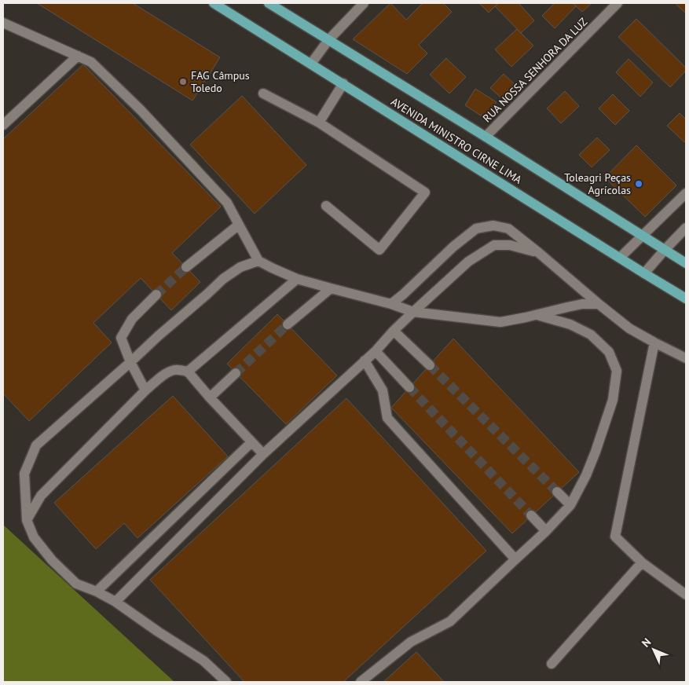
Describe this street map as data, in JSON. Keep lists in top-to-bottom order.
{
  "streets": {
    "main road": ["AVENIDA MINISTRO CIRNE LIMA"],
    "street": ["RUA NOSSA SENHORA DA LUZ"]
  },
  "crossings": [
    ["RUA NOSSA SENHORA DA LUZ", "AVENIDA MINISTRO CIRNE LIMA"]
  ],
  "places": ["FAG Câmpus Toledo", "Toleagri Peças Agrícolas"],
  "north": "top left"
}
